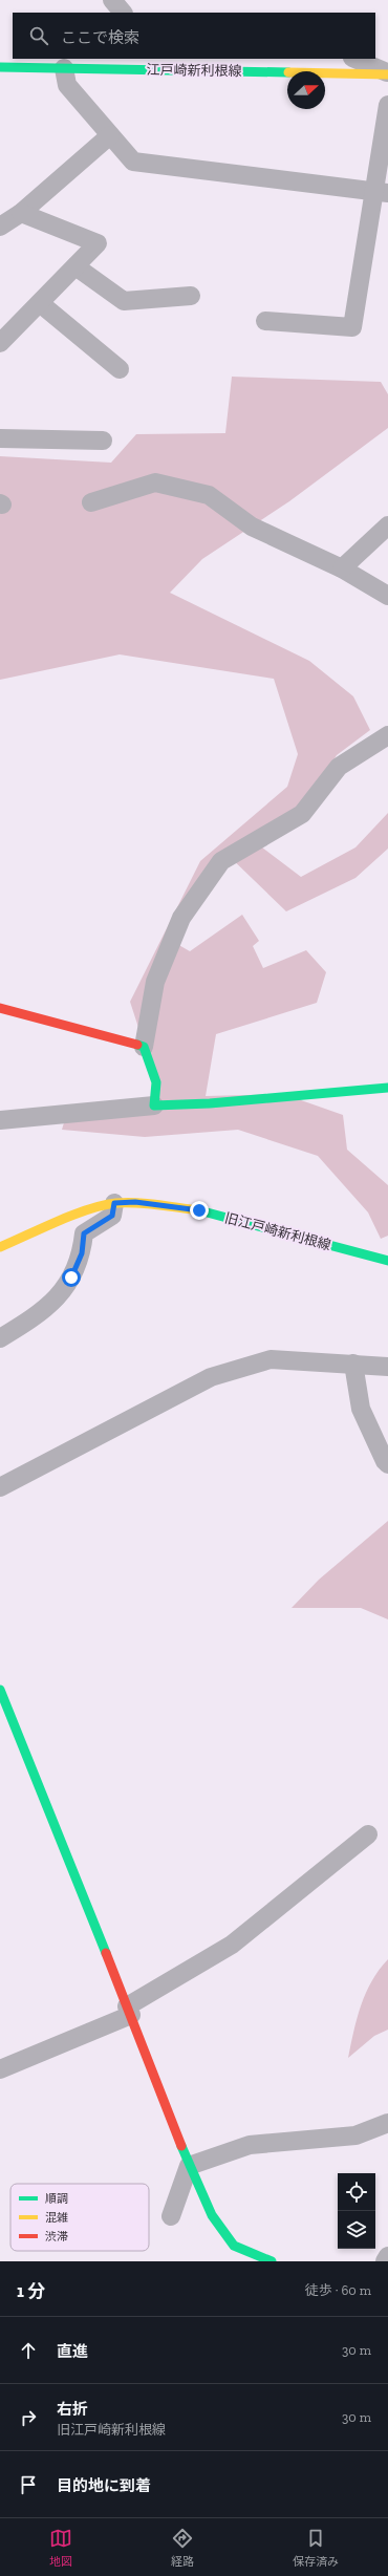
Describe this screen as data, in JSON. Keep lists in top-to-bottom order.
{
  "streets": {
    "street": ["江戸崎新利根線", "旧江戸崎新利根線"]
  },
  "legend": ["順調", "混雑", "渋滞"],
  "north": "right",
  "page": {
    "search": "ここで検索",
    "heading": ["1 分", "徒歩 · 60 m"],
    "list": [
      ["直進", "30 m"],
      ["右折", "旧江戸崎新利根線", "30 m"],
      "目的地に到着"
    ],
    "nav": ["地図", "経路", "保存済み"]
  }
}
